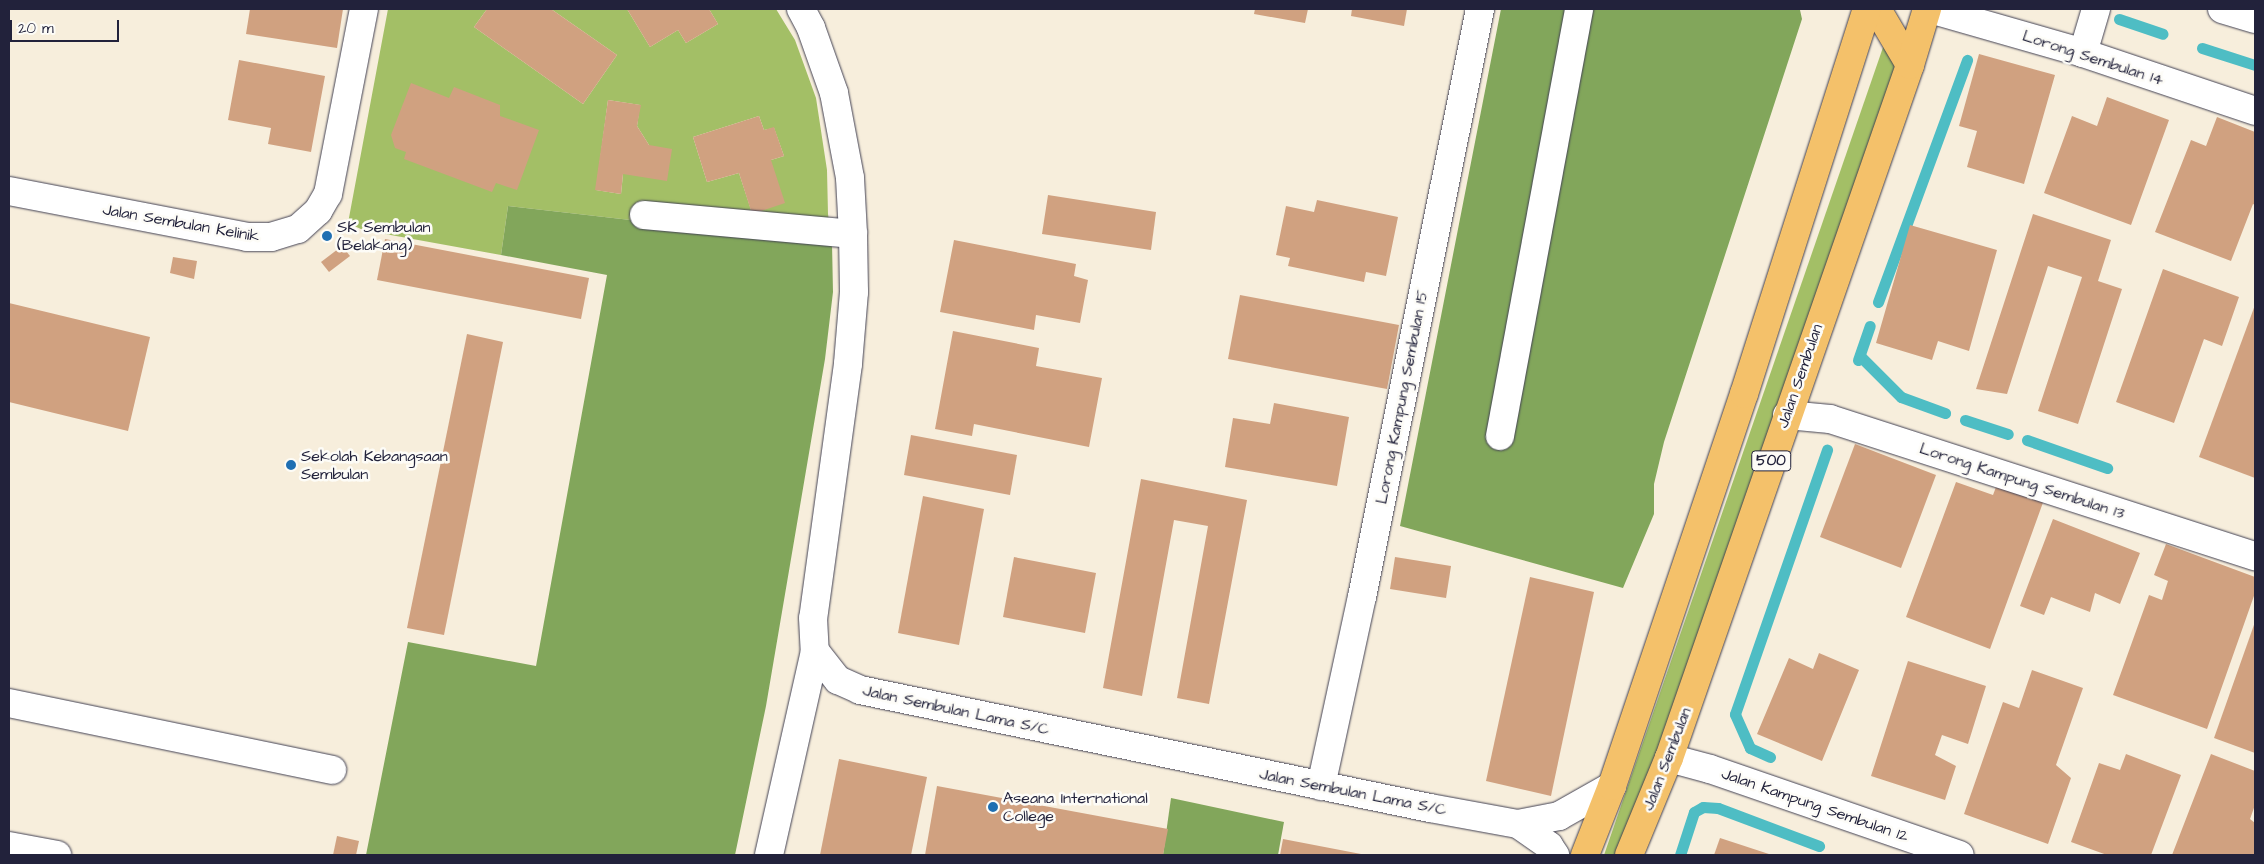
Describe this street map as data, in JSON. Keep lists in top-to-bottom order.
{
  "streets": {
    "main road": ["Jalan Sembulan", "500"],
    "street": [
      "Lorong Sembulan 14",
      "Jalan Sembulan Kelinik",
      "Lorong Kampung Sembulan 15",
      "Lorong Kampung Sembulan 13",
      "Jalan Sembulan Lama S/C",
      "Jalan Kampung Sembulan 12"
    ]
  },
  "crossings": [
    ["Lorong Sembulan 14", "Jalan Sembulan"],
    ["Jalan Sembulan", "Lorong Kampung Sembulan 13"],
    ["Jalan Sembulan", "Jalan Kampung Sembulan 12"],
    ["Lorong Kampung Sembulan 15", "Jalan Sembulan Lama S/C"]
  ],
  "places": ["SK Sembulan (Belakang)", "Sekolah Kebangsaan Sembulan", "Aseana International College"],
  "scale_bar": "20 m"
}
